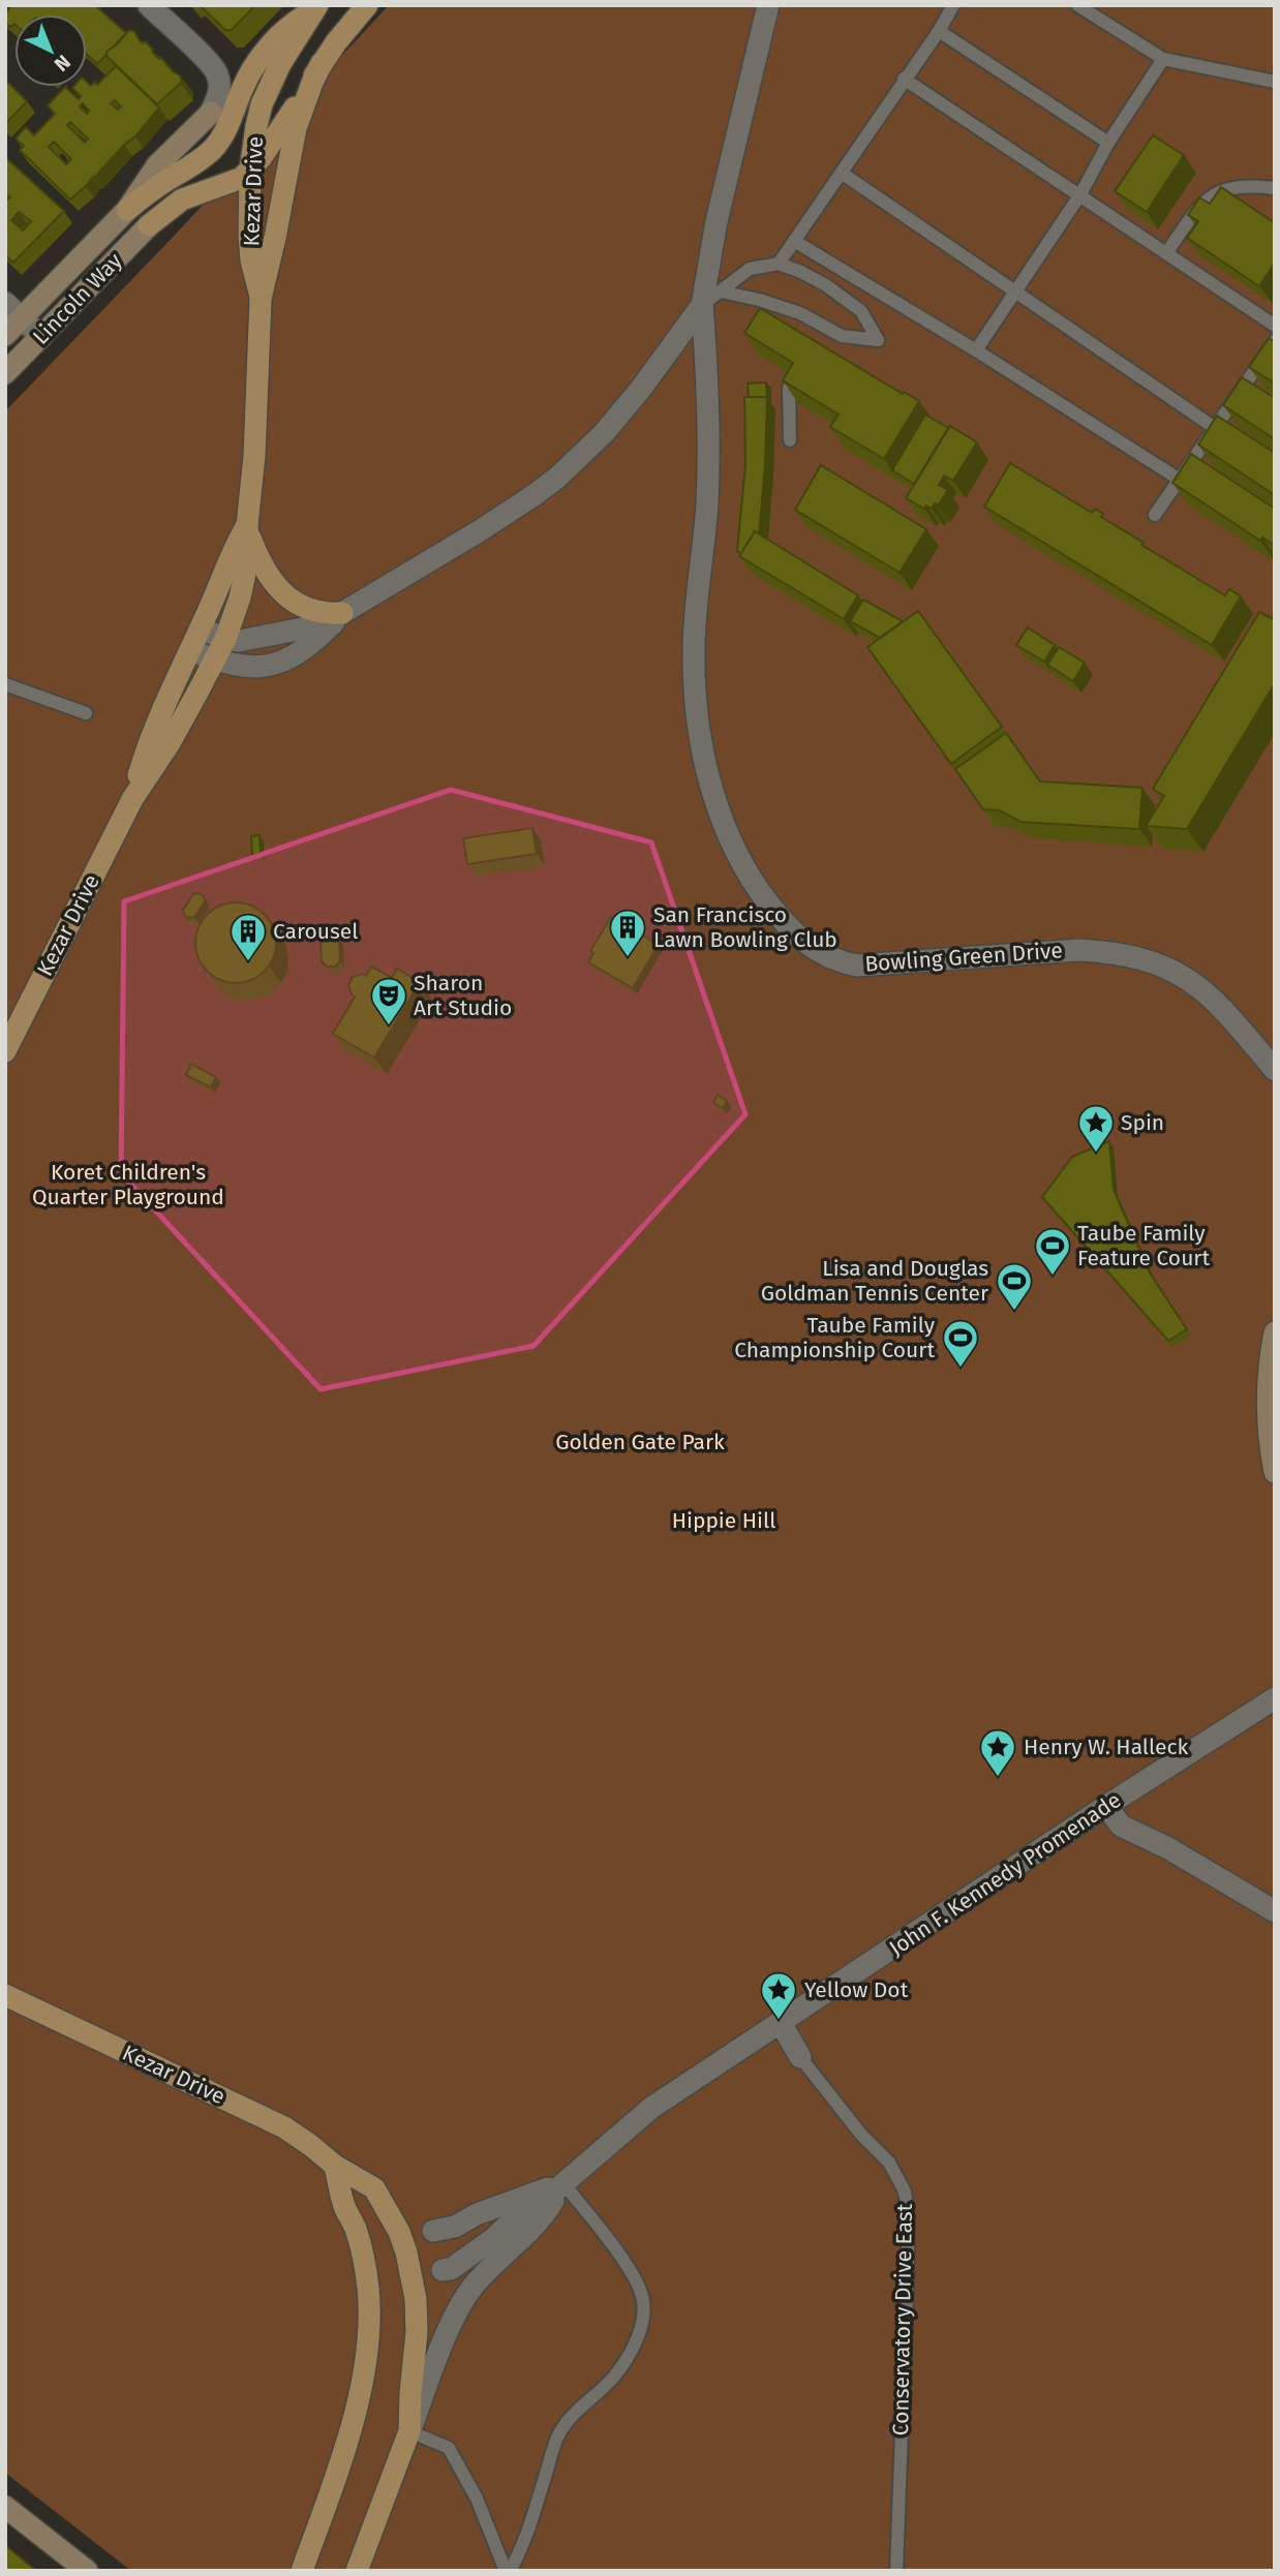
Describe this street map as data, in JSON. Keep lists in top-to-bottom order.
{
  "streets": {
    "main road": ["Kezar Drive", "Lincoln Way"],
    "street": ["Bowling Green Drive", "John F. Kennedy Promenade", "Conservatory Drive East"]
  },
  "crossings": [
    ["Kezar Drive", "Lincoln Way"],
    ["Kezar Drive", "John F. Kennedy Promenade"],
    ["John F. Kennedy Promenade", "Conservatory Drive East"]
  ],
  "parks": ["Koret Children's Quarter Playground", "Golden Gate Park", "Hippie Hill"],
  "places": {
    "building": ["San Francisco Lawn Bowling Club", "Carousel"],
    "theatre": ["Sharon Art Studio"],
    "place": ["Spin", "Henry W. Halleck", "Yellow Dot"],
    "sports": ["Taube Family Feature Court", "Lisa and Douglas Goldman Tennis Center", "Taube Family Championship Court"]
  },
  "north": "bottom right"
}
